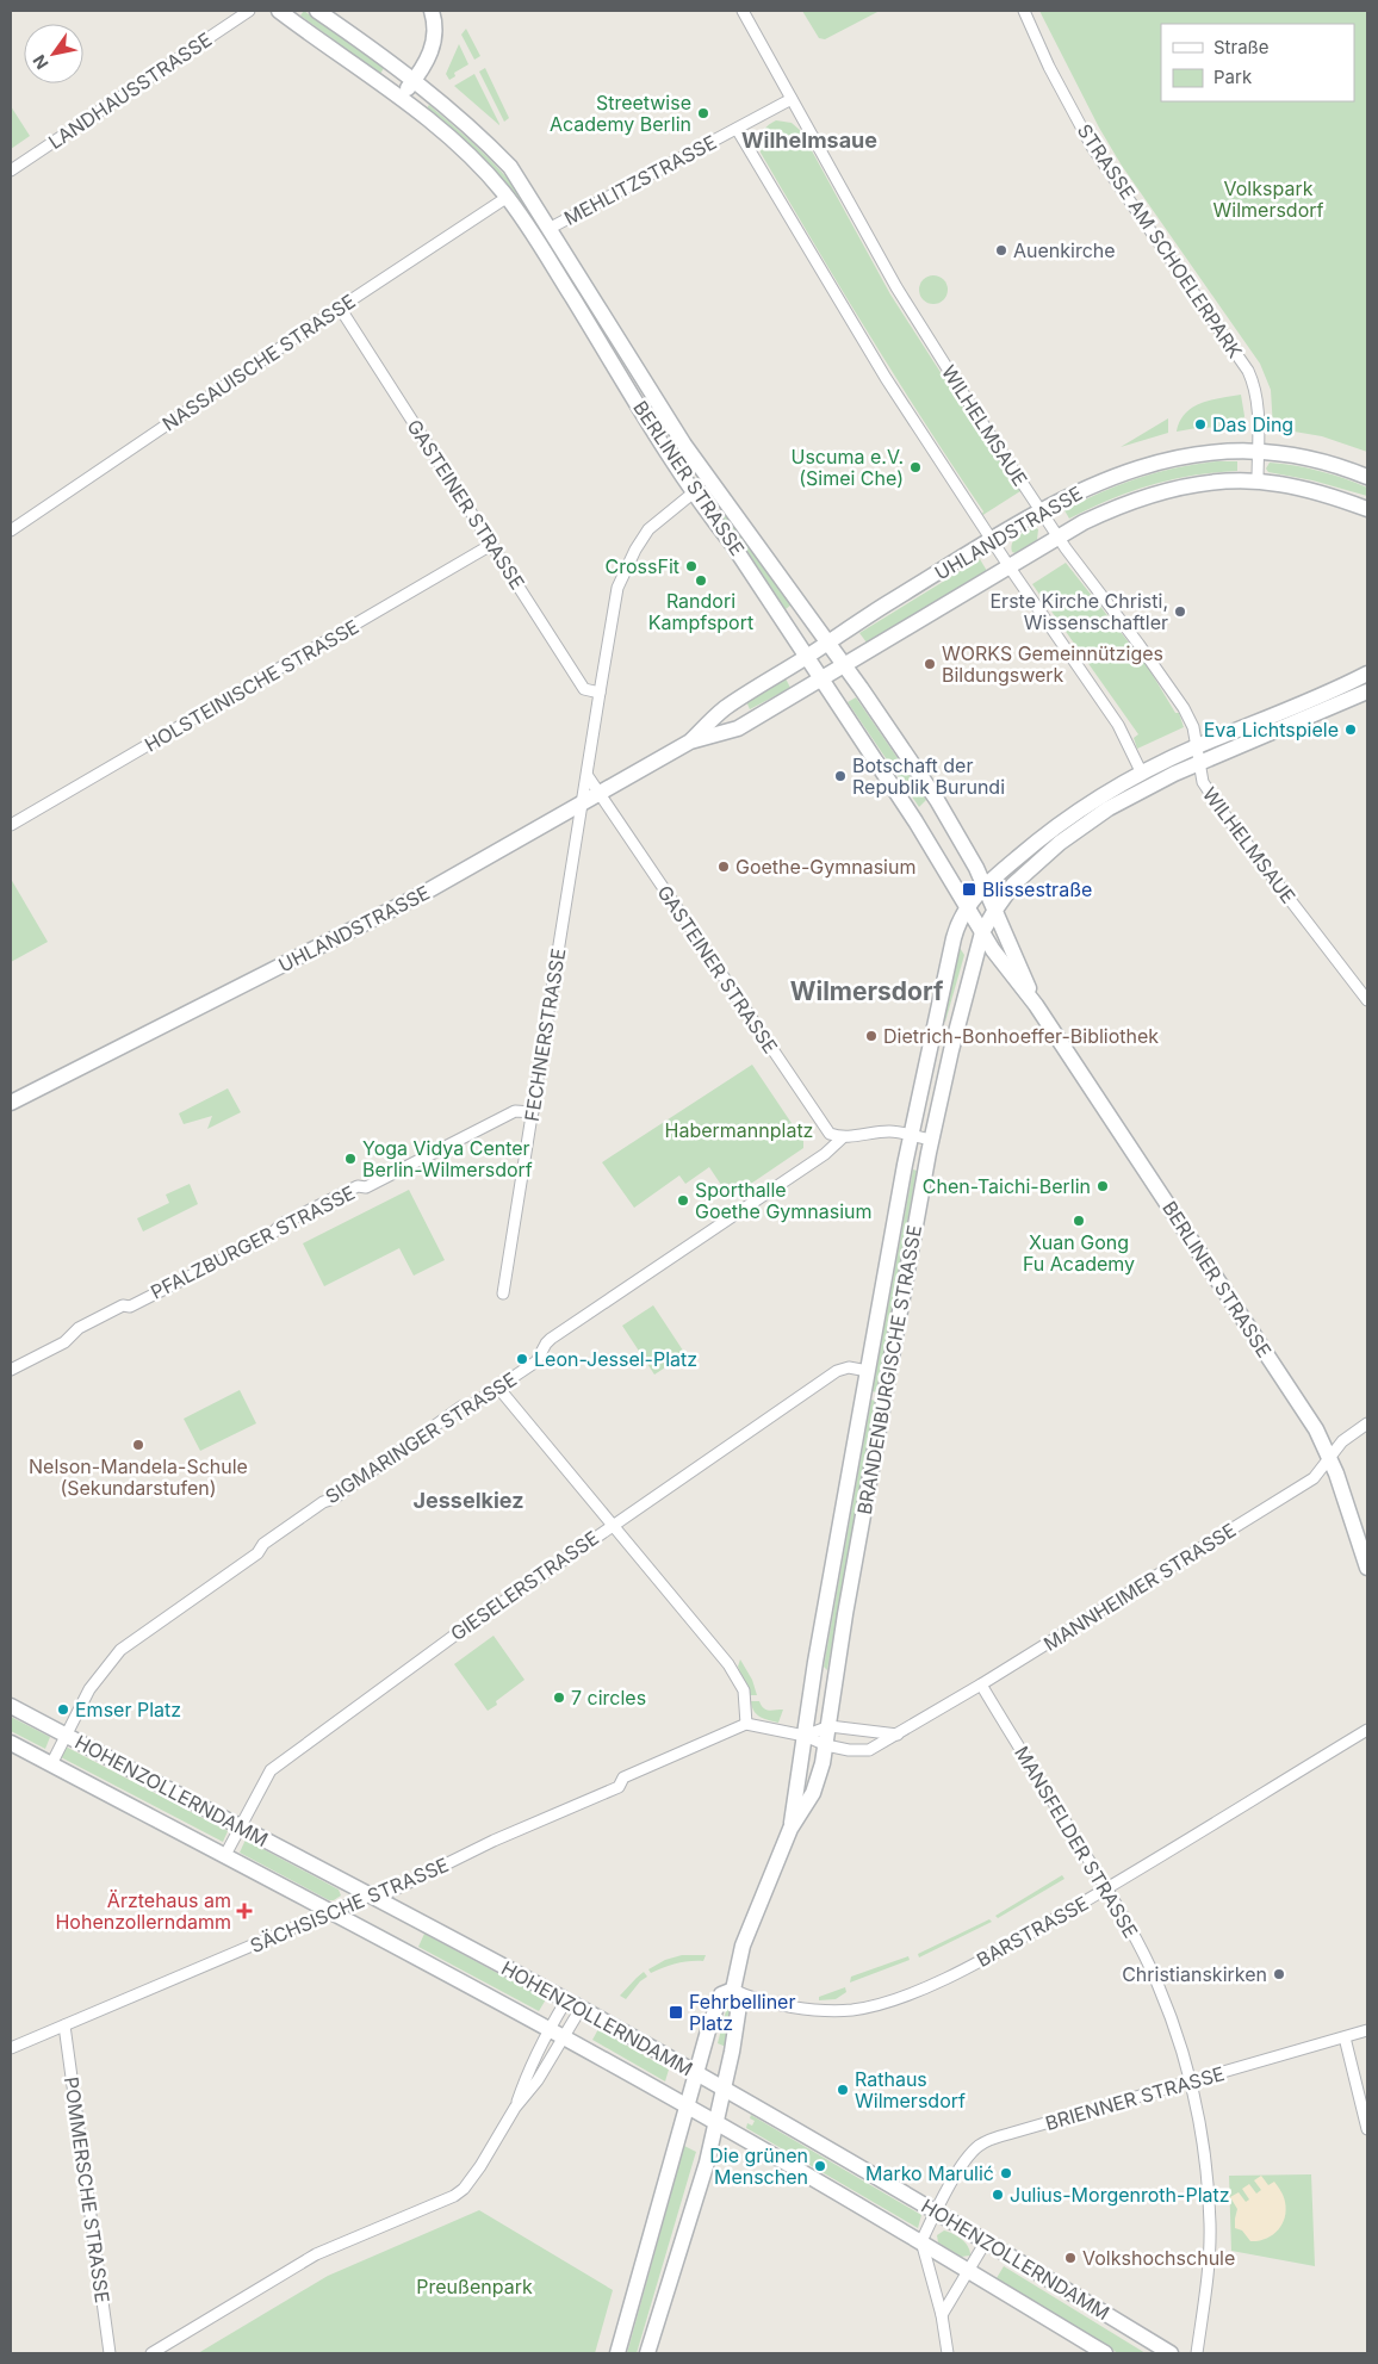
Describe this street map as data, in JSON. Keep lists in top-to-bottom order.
{
  "streets": {
    "main road": [
      "BERLINER STRASSE",
      "UHLANDSTRASSE",
      "BRANDENBURGISCHE STRASSE",
      "HOHENZOLLERNDAMM"
    ],
    "street": [
      "LANDHAUSSTRASSE",
      "MEHLITZSTRASSE",
      "STRASSE AM SCHOELERPARK",
      "NASSAUISCHE STRASSE",
      "WILHELMSAUE",
      "GASTEINER STRASSE",
      "HOLSTEINISCHE STRASSE",
      "FECHNERSTRASSE",
      "PFALZBURGER STRASSE",
      "SIGMARINGER STRASSE",
      "GIESELERSTRASSE",
      "MANNHEIMER STRASSE",
      "MANSFELDER STRASSE",
      "SÄCHSISCHE STRASSE",
      "BARSTRASSE",
      "BRIENNER STRASSE",
      "POMMERSCHE STRASSE"
    ]
  },
  "crossings": [
    ["MEHLITZSTRASSE", "WILHELMSAUE"],
    ["MEHLITZSTRASSE", "BERLINER STRASSE"],
    ["STRASSE AM SCHOELERPARK", "UHLANDSTRASSE"],
    ["NASSAUISCHE STRASSE", "BERLINER STRASSE"],
    ["NASSAUISCHE STRASSE", "GASTEINER STRASSE"],
    ["WILHELMSAUE", "UHLANDSTRASSE"],
    ["BERLINER STRASSE", "UHLANDSTRASSE"],
    ["BERLINER STRASSE", "FECHNERSTRASSE"],
    ["BERLINER STRASSE", "BRANDENBURGISCHE STRASSE"],
    ["BERLINER STRASSE", "MANNHEIMER STRASSE"],
    ["GASTEINER STRASSE", "UHLANDSTRASSE"],
    ["GASTEINER STRASSE", "HOLSTEINISCHE STRASSE"],
    ["GASTEINER STRASSE", "FECHNERSTRASSE"],
    ["GASTEINER STRASSE", "SIGMARINGER STRASSE"],
    ["UHLANDSTRASSE", "FECHNERSTRASSE"],
    ["FECHNERSTRASSE", "PFALZBURGER STRASSE"],
    ["BRANDENBURGISCHE STRASSE", "GIESELERSTRASSE"],
    ["BRANDENBURGISCHE STRASSE", "MANNHEIMER STRASSE"],
    ["BRANDENBURGISCHE STRASSE", "BARSTRASSE"],
    ["SIGMARINGER STRASSE", "HOHENZOLLERNDAMM"],
    ["GIESELERSTRASSE", "HOHENZOLLERNDAMM"],
    ["MANNHEIMER STRASSE", "MANSFELDER STRASSE"],
    ["MANNHEIMER STRASSE", "SÄCHSISCHE STRASSE"],
    ["HOHENZOLLERNDAMM", "SÄCHSISCHE STRASSE"],
    ["HOHENZOLLERNDAMM", "BRIENNER STRASSE"],
    ["MANSFELDER STRASSE", "BARSTRASSE"],
    ["MANSFELDER STRASSE", "BRIENNER STRASSE"],
    ["SÄCHSISCHE STRASSE", "POMMERSCHE STRASSE"]
  ],
  "districts": ["Wilhelmsaue", "Wilmersdorf", "Jesselkiez"],
  "parks": ["Volkspark Wilmersdorf", "Habermannplatz", "Preußenpark"],
  "places": {
    "other": [
      "Streetwise Academy Berlin",
      "Auenkirche",
      "Das Ding",
      "Uscuma e.V. (Simei Che)",
      "CrossFit",
      "Randori Kampfsport",
      "Erste Kirche Christi, Wissenschaftler",
      "WORKS Gemeinnütziges Bildungswerk",
      "Eva Lichtspiele",
      "Botschaft der Republik Burundi",
      "Goethe-Gymnasium",
      "Dietrich-Bonhoeffer-Bibliothek",
      "Yoga Vidya Center Berlin-Wilmersdorf",
      "Chen-Taichi-Berlin",
      "Sporthalle Goethe Gymnasium",
      "Xuan Gong Fu Academy",
      "Leon-Jessel-Platz",
      "Nelson-Mandela-Schule (Sekundarstufen)",
      "7 circles",
      "Emser Platz",
      "Christianskirken",
      "Rathaus Wilmersdorf",
      "Die grünen Menschen",
      "Marko Marulić",
      "Julius-Morgenroth-Platz",
      "Volkshochschule"
    ],
    "transit": ["Blissestraße", "Fehrbelliner Platz"],
    "health": ["Ärztehaus am Hohenzollerndamm"]
  },
  "legend": ["Straße", "Park"],
  "north": "bottom left"
}
